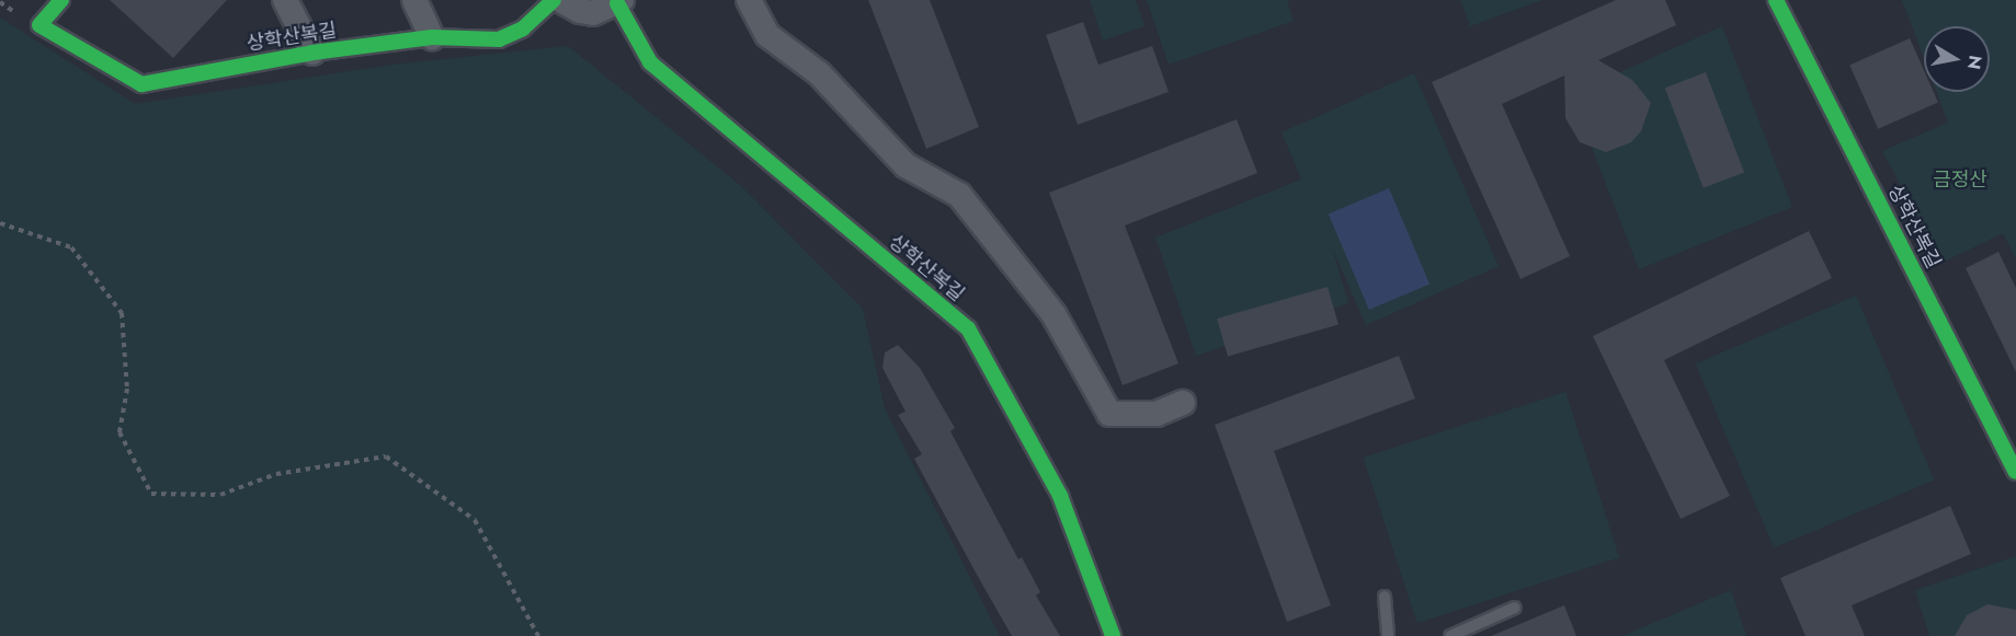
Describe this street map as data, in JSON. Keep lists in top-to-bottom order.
{
  "streets": {
    "street": ["상학산복길"]
  },
  "parks": ["금정산"],
  "north": "right"
}
